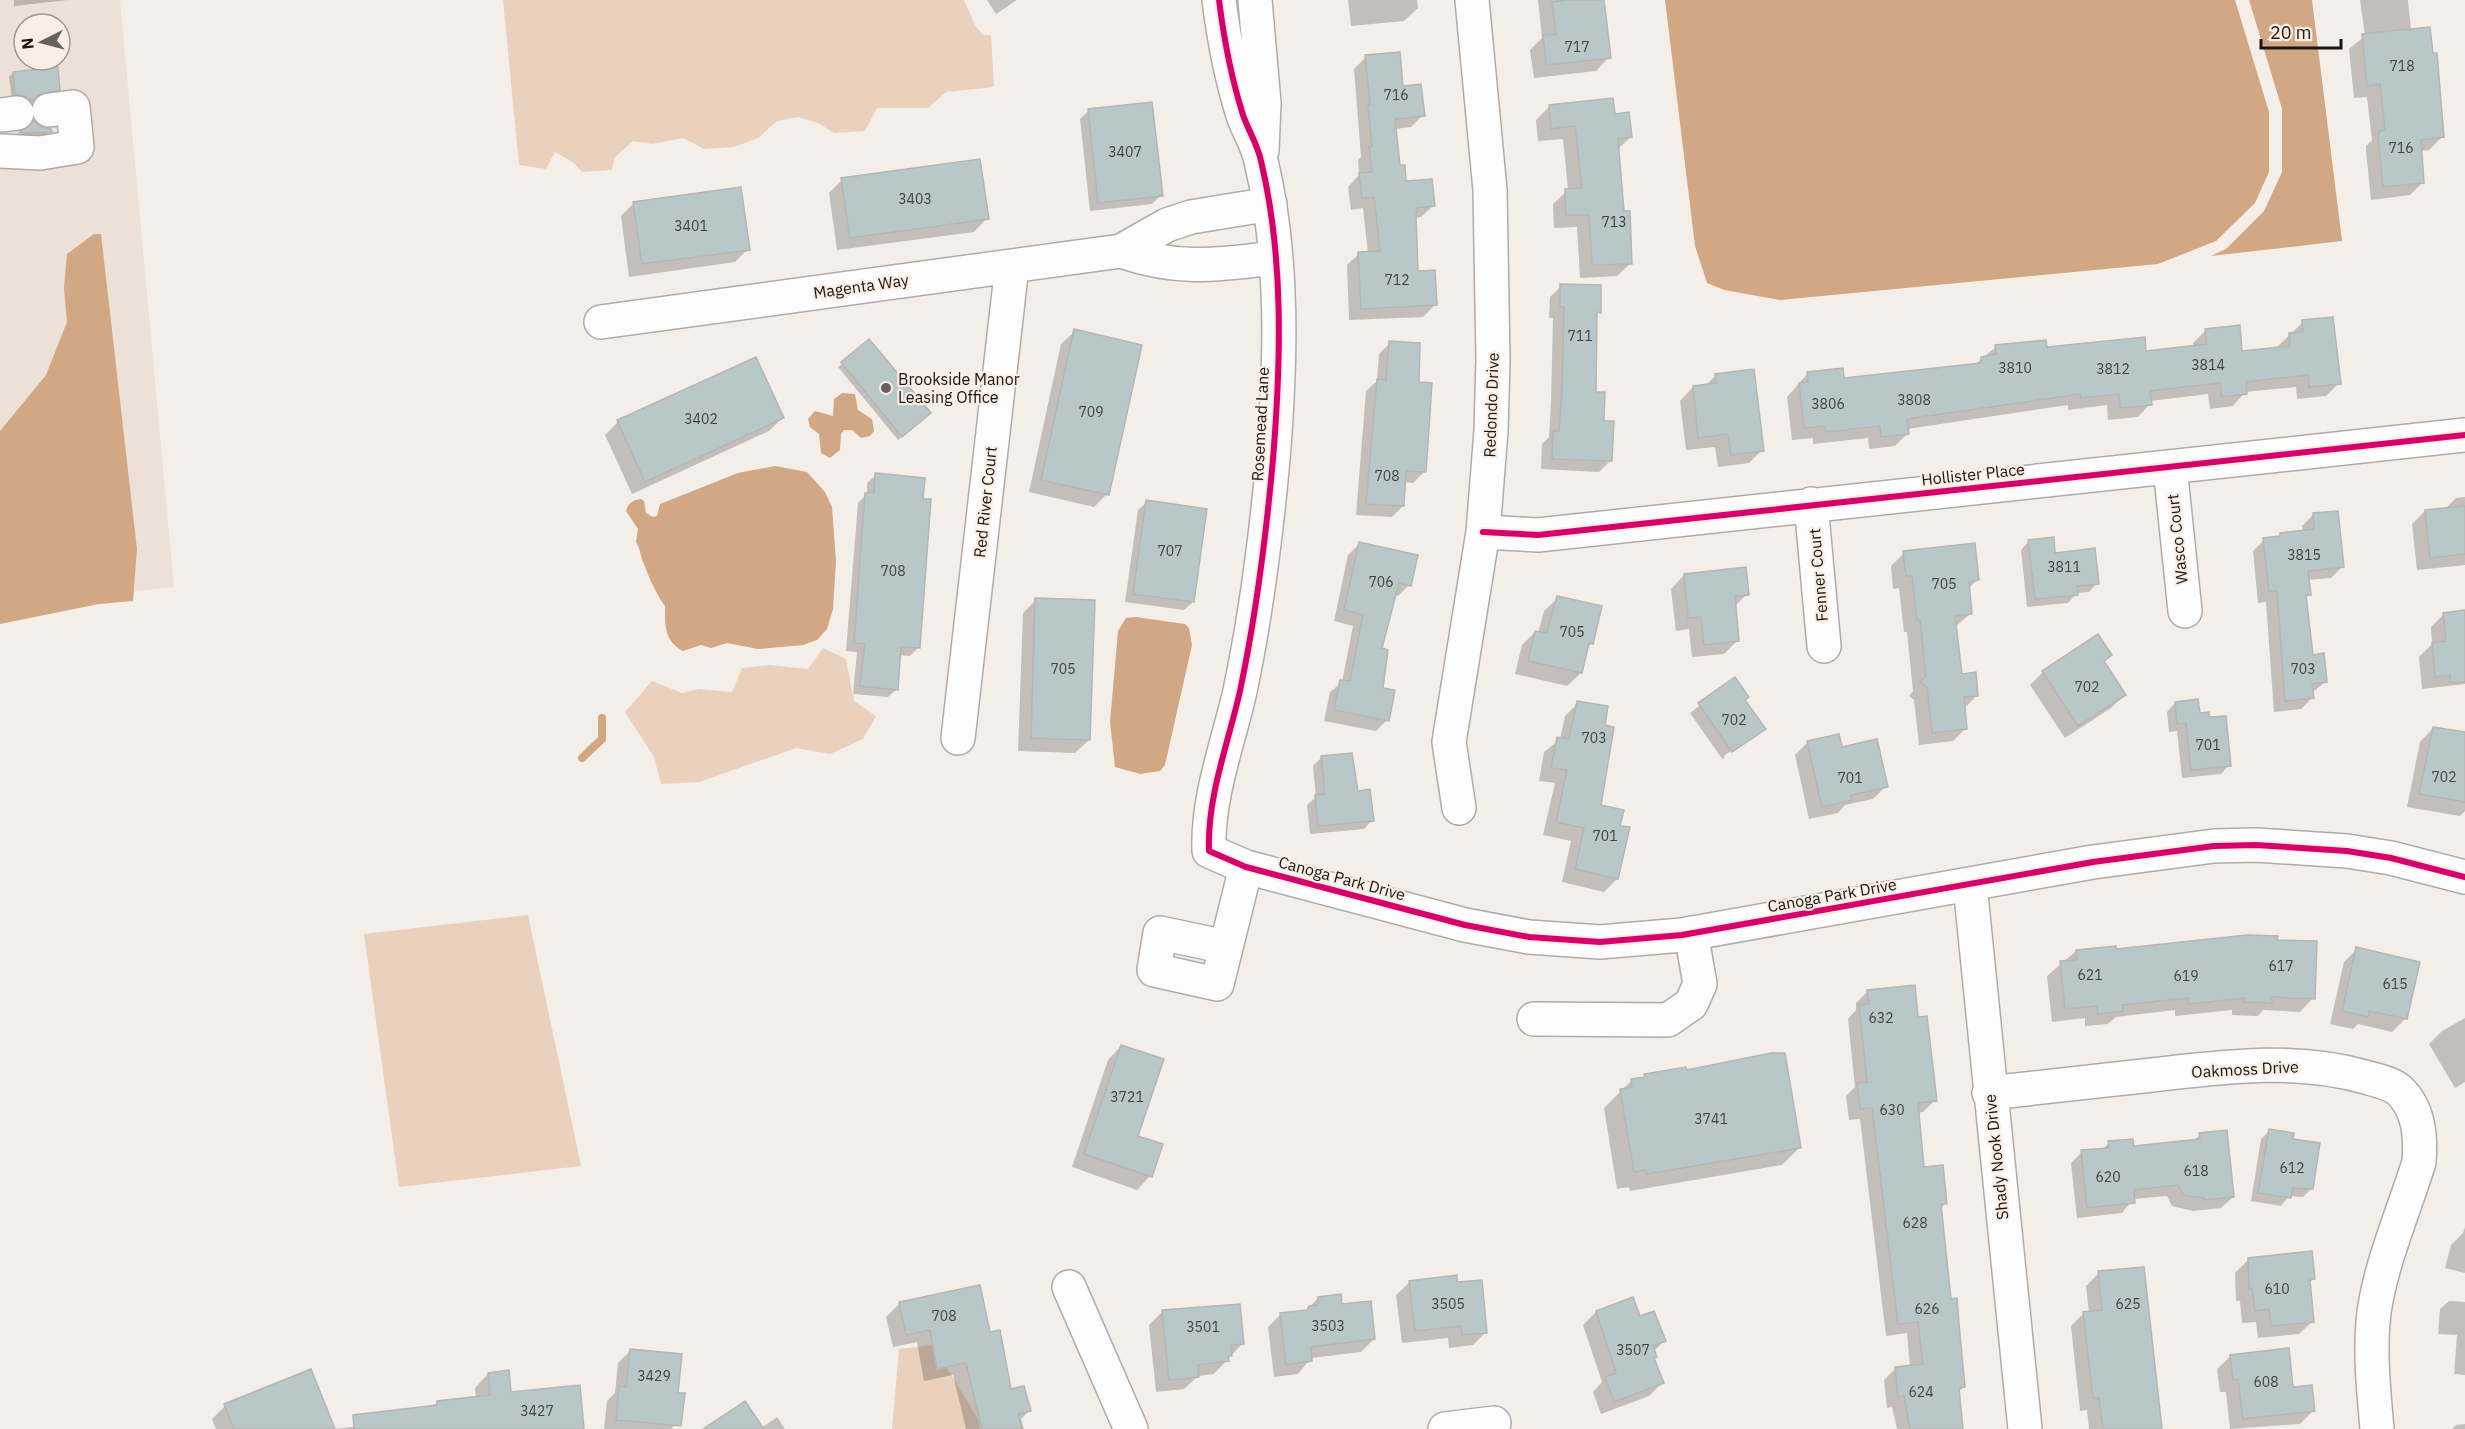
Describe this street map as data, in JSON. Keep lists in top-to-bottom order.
{
  "streets": {
    "street": [
      "Magenta Way",
      "Redondo Drive",
      "Rosemead Lane",
      "Hollister Place",
      "Red River Court",
      "Wasco Court",
      "Fenner Court",
      "Canoga Park Drive",
      "Oakmoss Drive",
      "Shady Nook Drive"
    ]
  },
  "crossings": [
    ["Magenta Way", "Rosemead Lane"],
    ["Magenta Way", "Red River Court"],
    ["Redondo Drive", "Hollister Place"],
    ["Rosemead Lane", "Canoga Park Drive"],
    ["Hollister Place", "Wasco Court"],
    ["Hollister Place", "Fenner Court"],
    ["Canoga Park Drive", "Shady Nook Drive"],
    ["Oakmoss Drive", "Shady Nook Drive"]
  ],
  "places": ["Brookside Manor Leasing Office"],
  "house_numbers": [
    "717",
    "718",
    "716",
    "716",
    "3407",
    "3403",
    "713",
    "3401",
    "712",
    "711",
    "3814",
    "3810",
    "3812",
    "3808",
    "3806",
    "709",
    "3402",
    "708",
    "707",
    "3815",
    "3811",
    "708",
    "706",
    "705",
    "705",
    "705",
    "703",
    "702",
    "702",
    "703",
    "701",
    "702",
    "701",
    "701",
    "617",
    "621",
    "619",
    "615",
    "632",
    "3721",
    "630",
    "3741",
    "612",
    "618",
    "620",
    "628",
    "610",
    "3505",
    "625",
    "626",
    "708",
    "3503",
    "3501",
    "3507",
    "3429",
    "608",
    "624",
    "3427"
  ],
  "scale_bar": "20 m",
  "north": "left"
}
